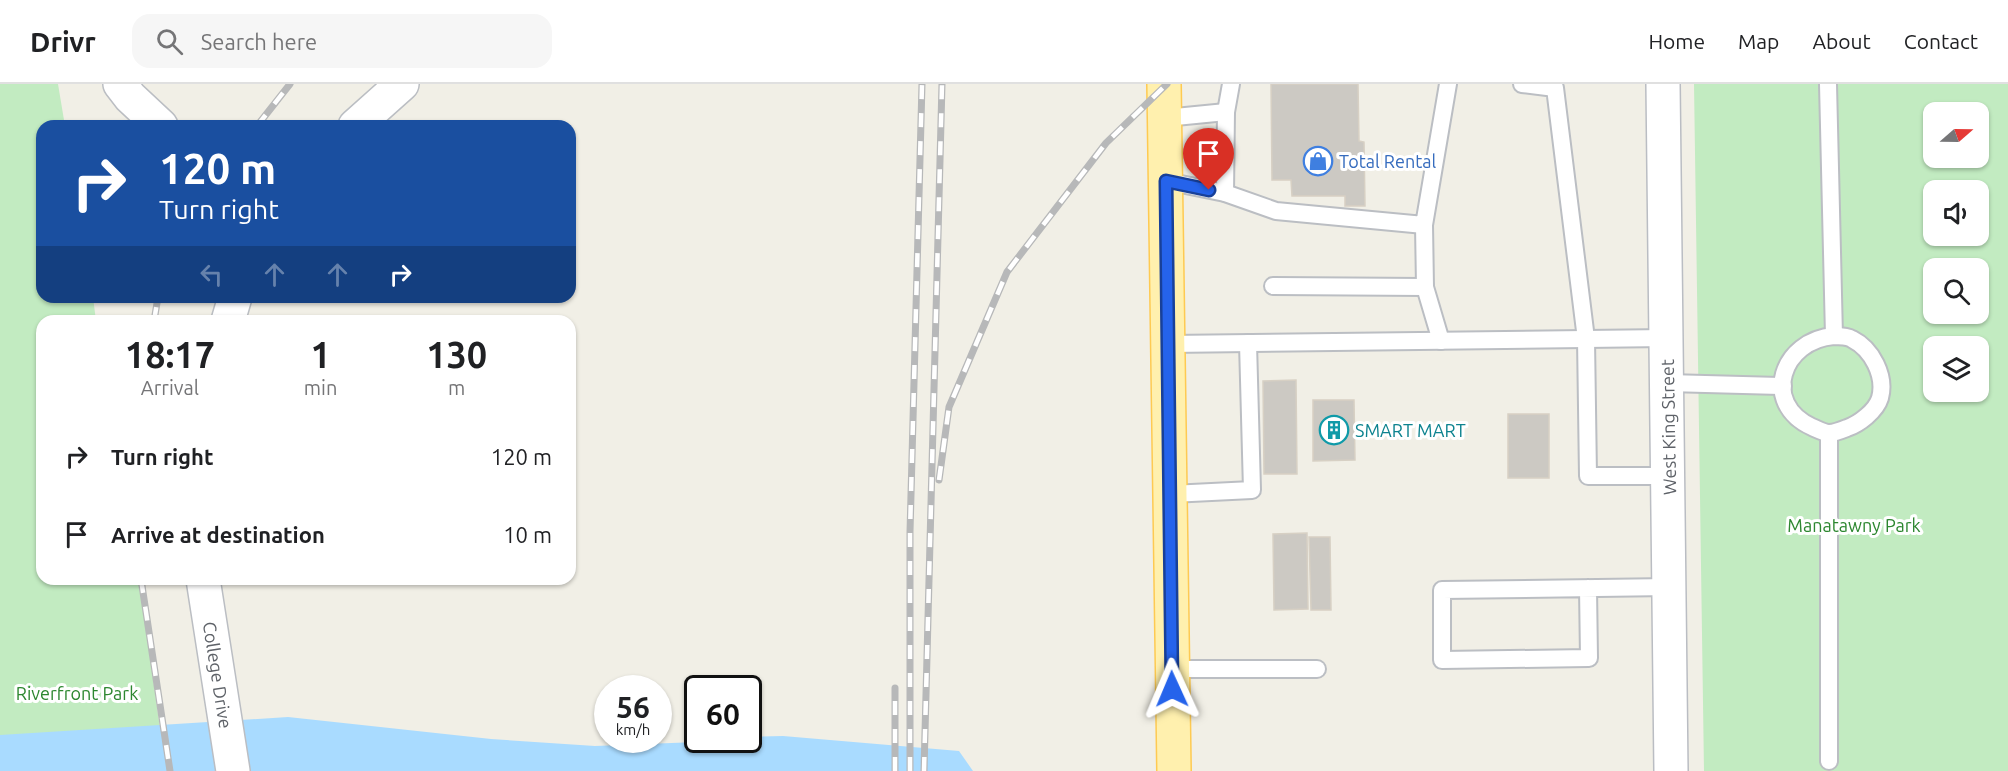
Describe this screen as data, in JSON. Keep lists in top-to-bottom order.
{
  "streets": {
    "main road": ["West King Street", "College Drive"]
  },
  "parks": ["Manatawny Park", "Riverfront Park"],
  "places": {
    "shop": ["Total Rental"],
    "building": ["SMART MART"]
  },
  "north": "right",
  "page": {
    "header": "Drivr",
    "search": "Search here",
    "nav": [
      "Home",
      "Map",
      "About",
      "Contact"
    ],
    "turn": ["120 m", "Turn right"],
    "eta": [
      "18:17",
      "Arrival",
      "1",
      "min",
      "130",
      "m"
    ],
    "list": [
      {
        "name": "Turn right",
        "value": "120 m"
      },
      {
        "name": "Arrive at destination",
        "value": "10 m"
      }
    ],
    "speed": "56 km/h",
    "limit": "60"
  }
}
